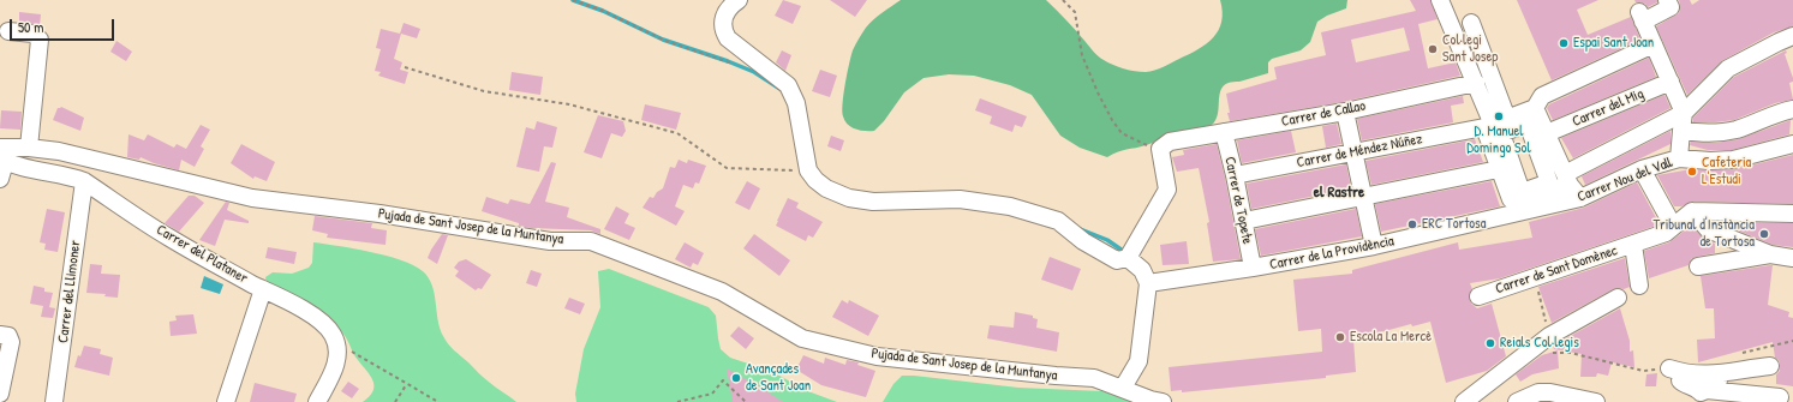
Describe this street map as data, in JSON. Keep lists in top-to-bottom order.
{
  "streets": {
    "street": [
      "Carrer del Mig",
      "Carrer de Callao",
      "Carrer de Méndez Núñez",
      "Carrer Nou del Vall",
      "Carrer de Topete",
      "Pujada de Sant Josep de la Muntanya",
      "Carrer de la Providència",
      "Carrer del Plataner",
      "Carrer de Sant Domènec",
      "Carrer del Llimoner"
    ]
  },
  "crossings": [
    ["Carrer de Callao", "Carrer de Topete"],
    ["Carrer de Méndez Núñez", "Carrer de Topete"],
    ["Carrer Nou del Vall", "Carrer de la Providència"],
    ["Carrer de Topete", "Carrer de la Providència"],
    ["Pujada de Sant Josep de la Muntanya", "Carrer del Plataner"],
    ["Carrer del Plataner", "Carrer del Llimoner"]
  ],
  "districts": ["el Rastre"],
  "places": [
    "Espai Sant Joan",
    "Col·legi Sant Josep",
    "D. Manuel Domingo Sol",
    "Cafeteria L'Estudi",
    "ERC Tortosa",
    "Tribunal d'Instància de Tortosa",
    "Escola La Mercè",
    "Reials Col·legis",
    "Avançades de Sant Joan"
  ],
  "scale_bar": "50 m"
}
